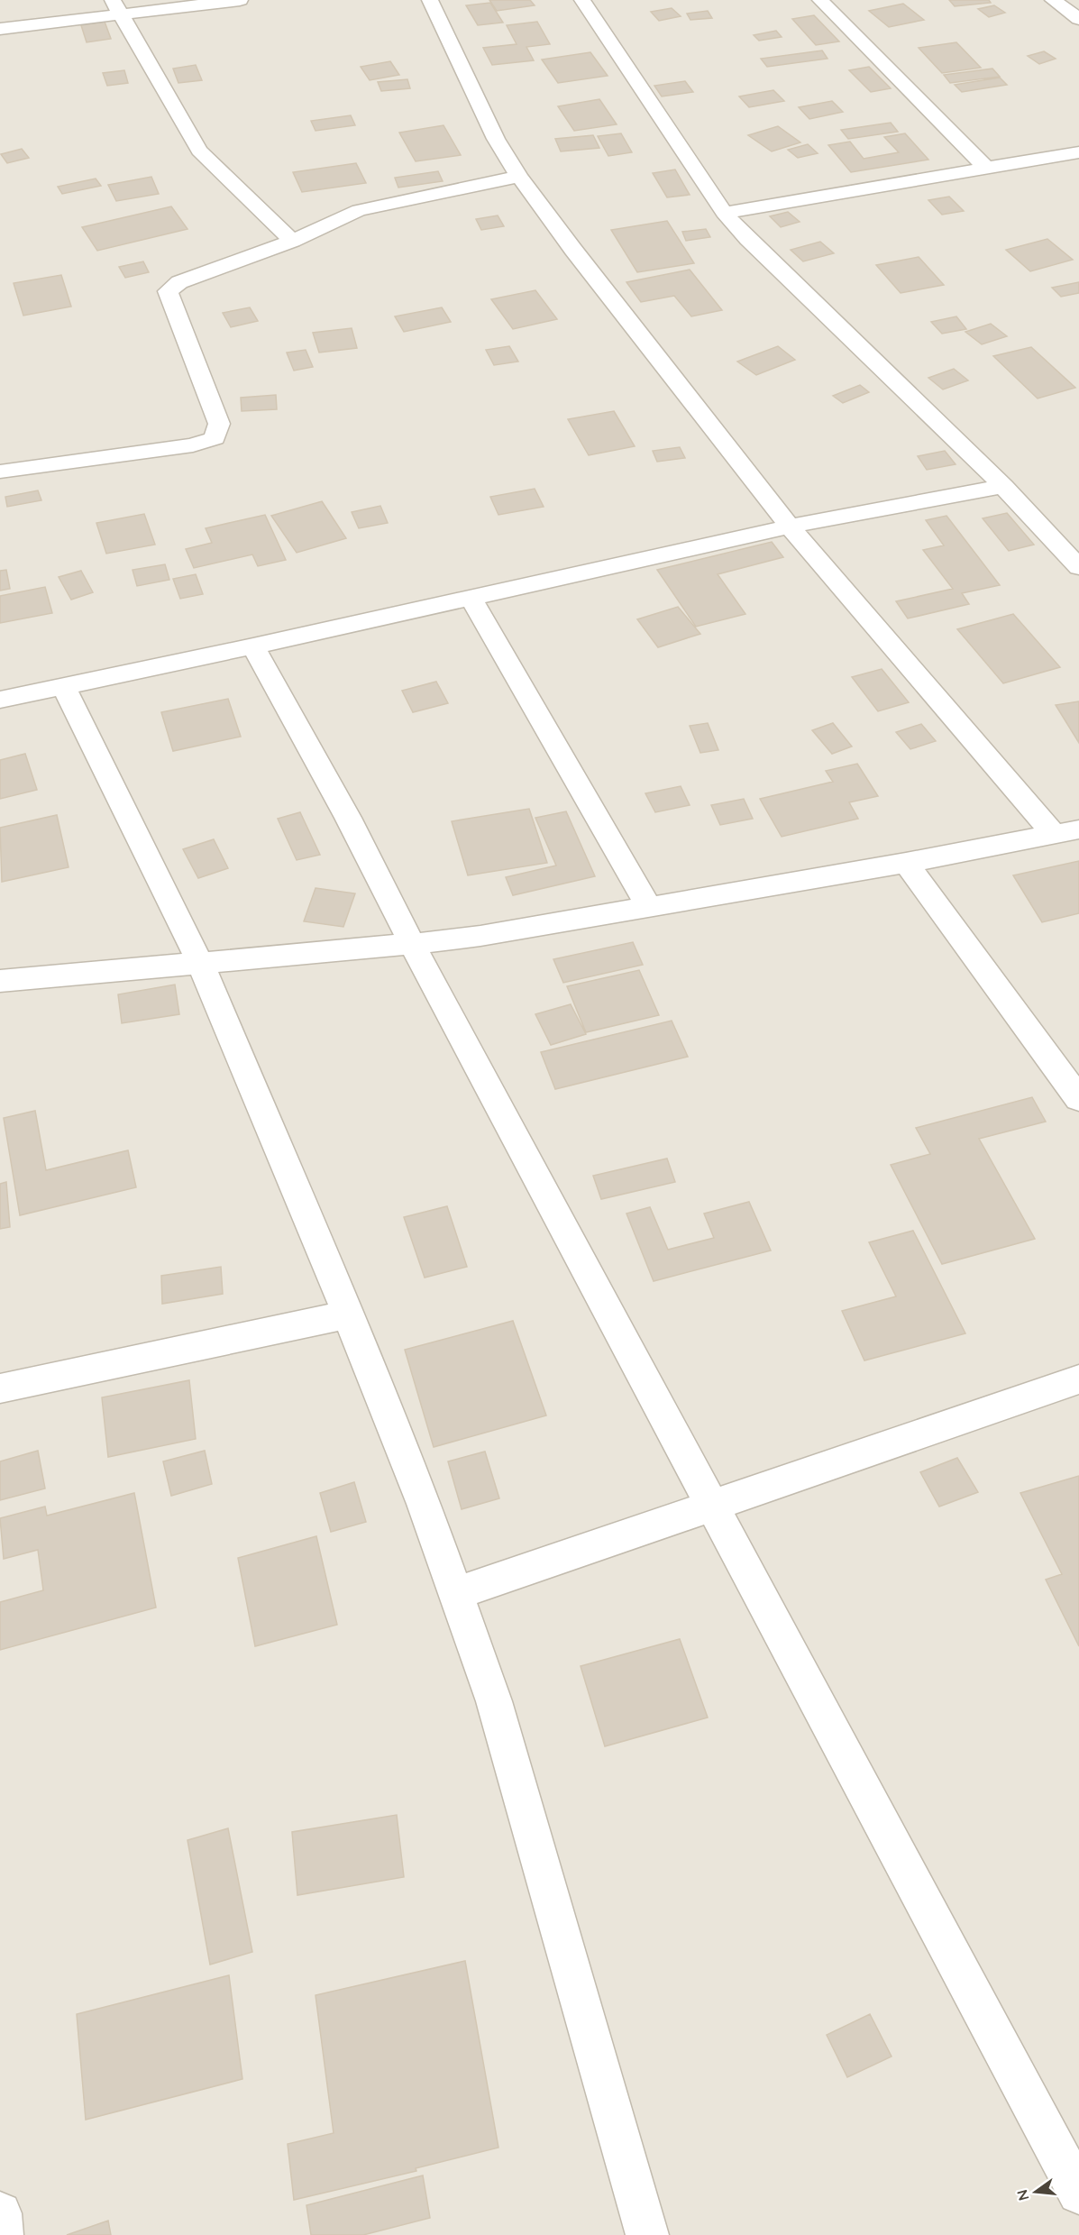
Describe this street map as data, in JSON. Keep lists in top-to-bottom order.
{
  "north": "left"
}
